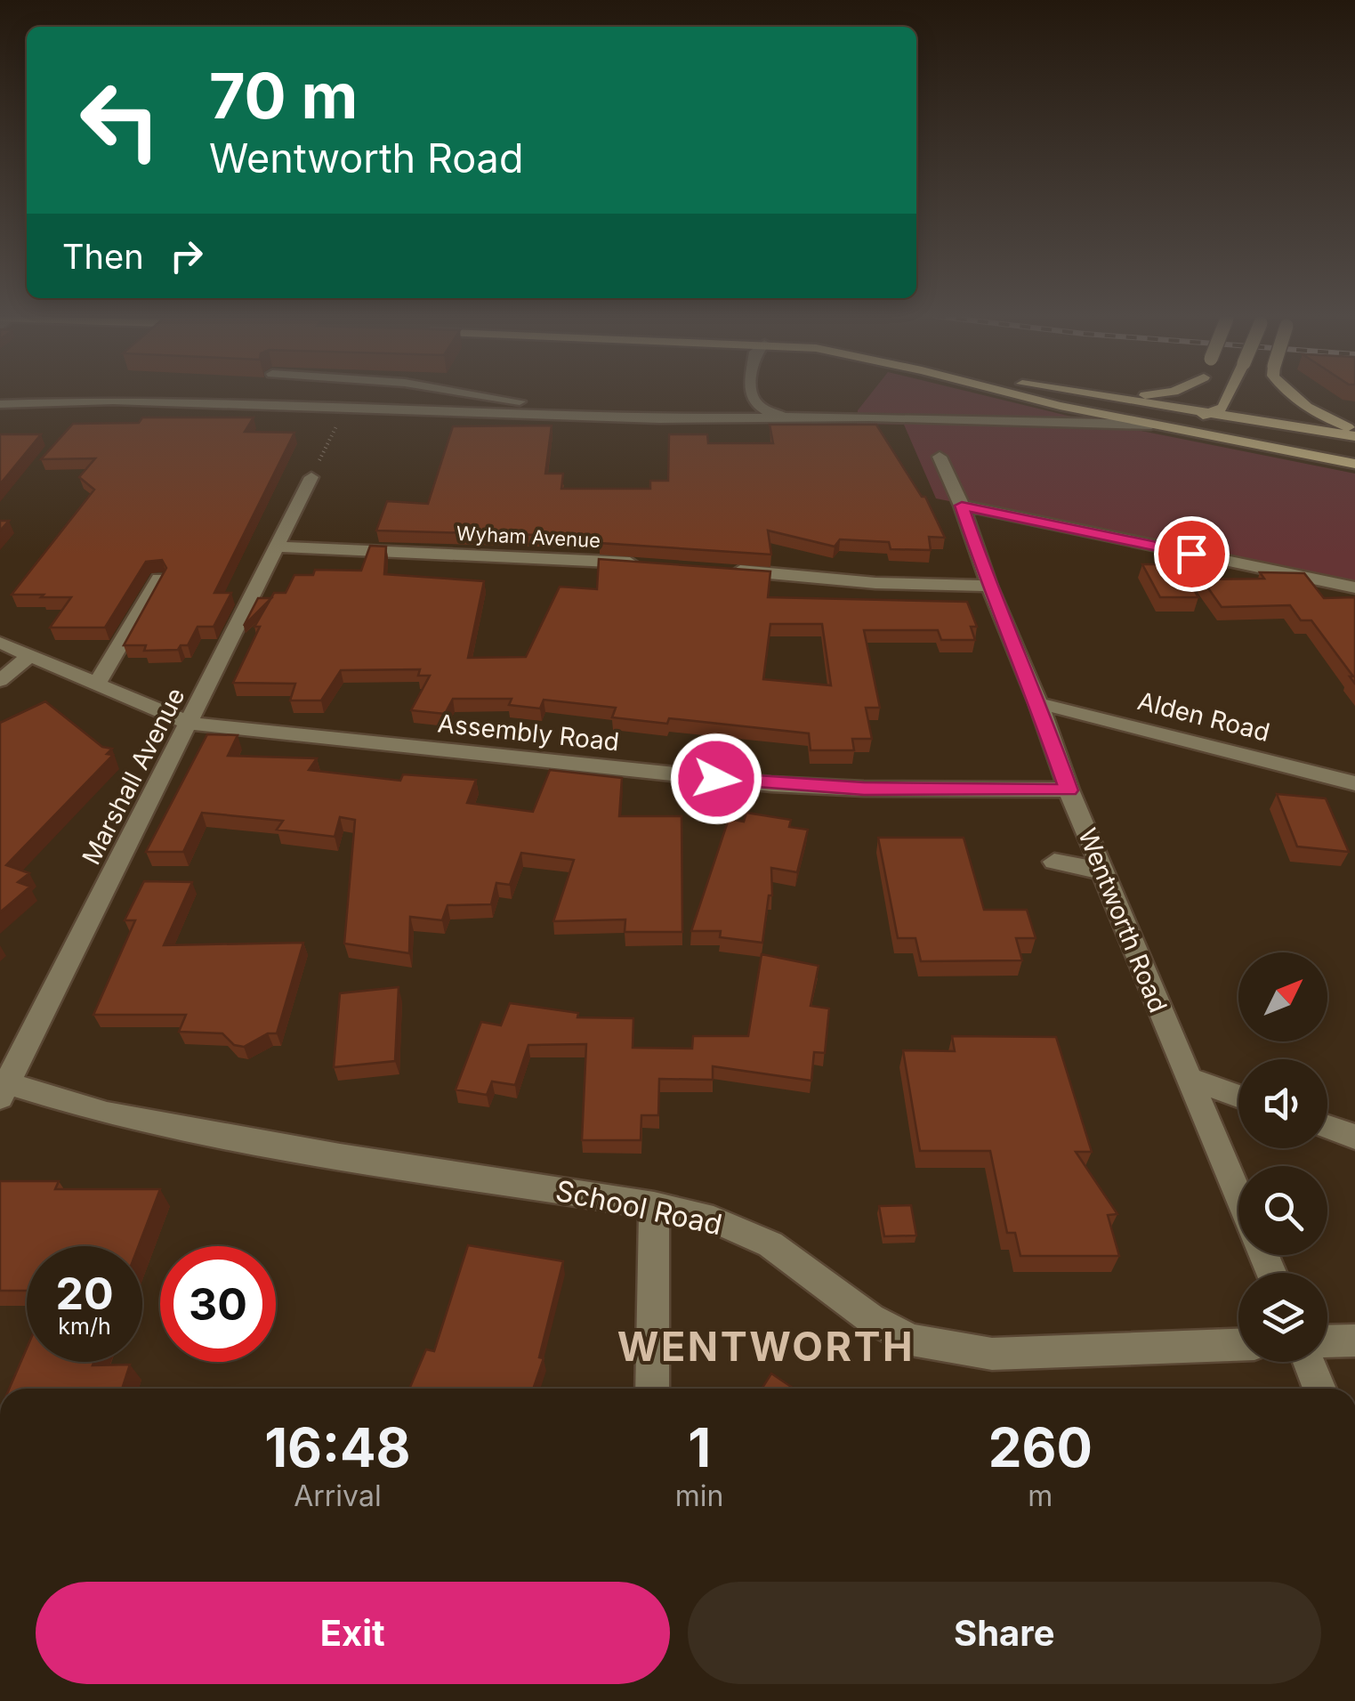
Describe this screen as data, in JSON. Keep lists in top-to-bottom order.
{
  "streets": {
    "street": [
      "Wyham Avenue",
      "Alden Road",
      "Assembly Road",
      "Marshall Avenue",
      "Wentworth Road",
      "School Road"
    ]
  },
  "crossings": [
    ["Wyham Avenue", "Marshall Avenue"],
    ["Alden Road", "Wentworth Road"],
    ["Assembly Road", "Marshall Avenue"],
    ["Assembly Road", "Wentworth Road"],
    ["Marshall Avenue", "School Road"]
  ],
  "districts": ["WENTWORTH"],
  "north": "top right",
  "page": {
    "turn": ["70 m", "Wentworth Road"],
    "then": "Then",
    "speed": "20 km/h",
    "limit": "30",
    "eta": [
      "16:48",
      "Arrival",
      "1",
      "min",
      "260",
      "m"
    ],
    "buttons": ["Exit", "Share"]
  }
}
